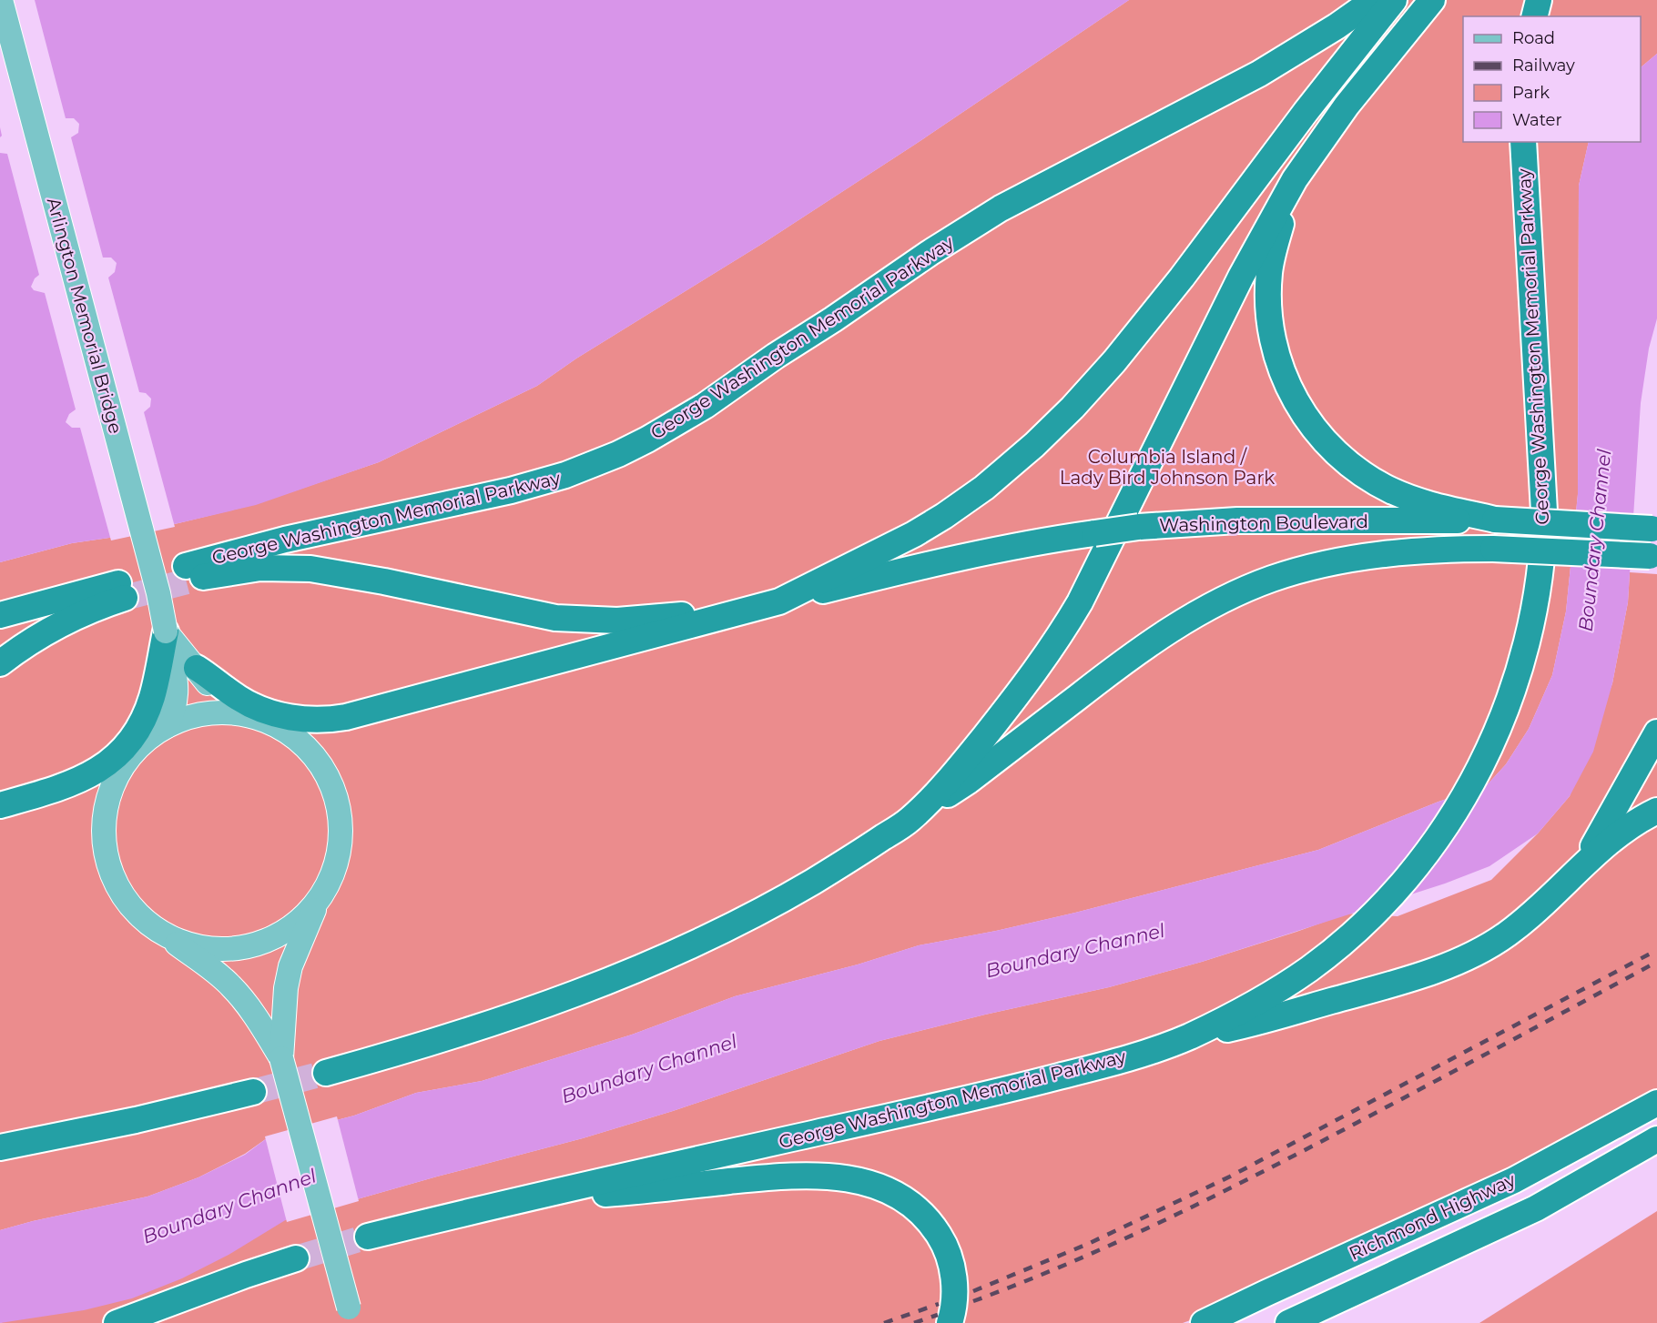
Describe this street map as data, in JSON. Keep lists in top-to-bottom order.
{
  "streets": {
    "highway": ["George Washington Memorial Parkway", "Washington Boulevard", "Richmond Highway"],
    "main road": ["Arlington Memorial Bridge"]
  },
  "water": ["Boundary Channel"],
  "parks": ["Columbia Island / Lady Bird Johnson Park"],
  "legend": [
    "Road",
    "Railway",
    "Park",
    "Water"
  ]
}
